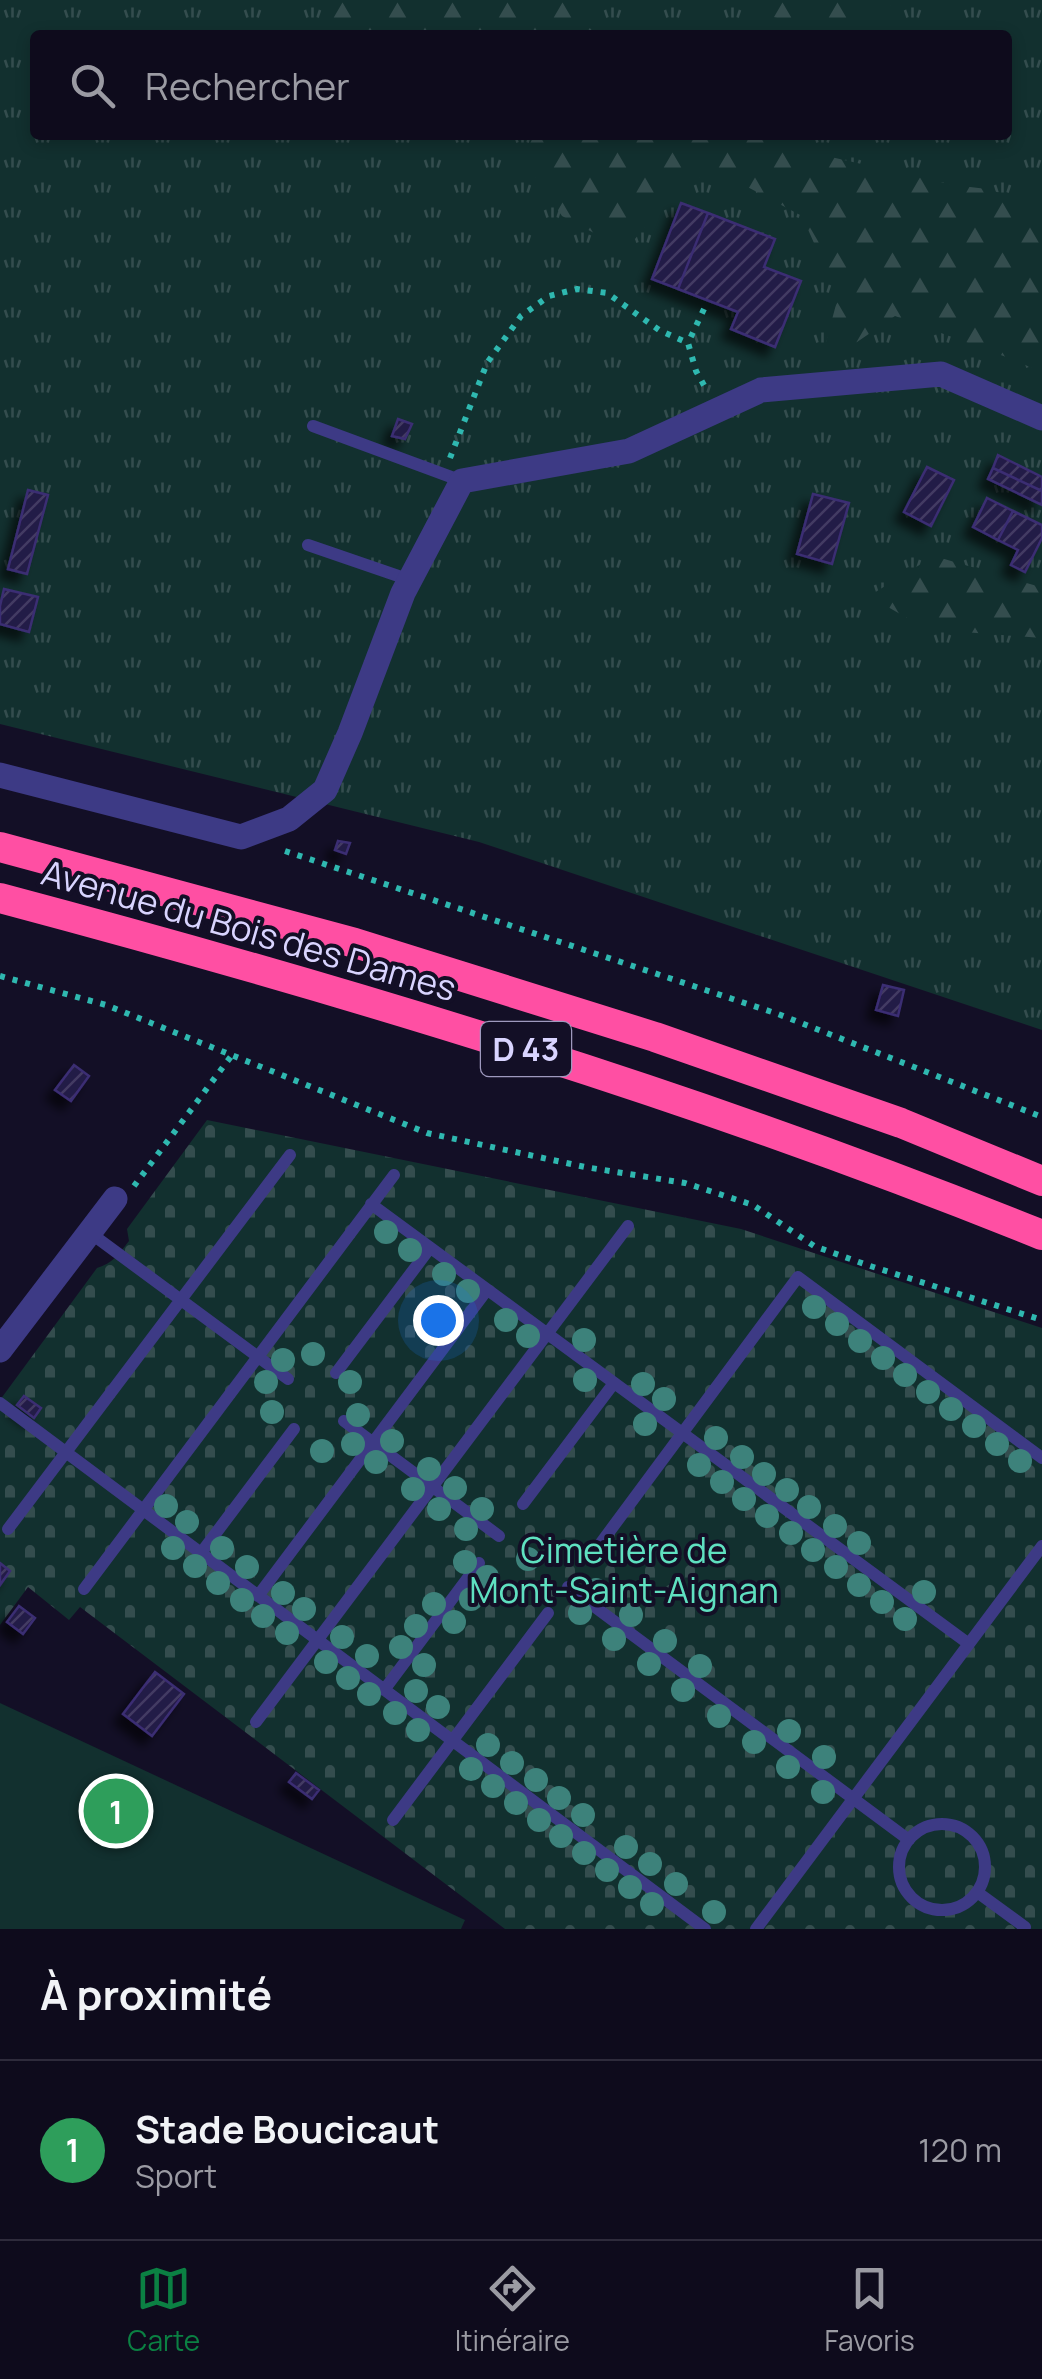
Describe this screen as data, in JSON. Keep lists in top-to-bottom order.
{
  "streets": {
    "highway": ["Avenue du Bois des Dames", "D 43"]
  },
  "parks": ["Cimetière de Mont-Saint-Aignan"],
  "page": {
    "search": "Rechercher",
    "pins": "1",
    "heading": "À proximité",
    "list": [
      {
        "mark": "1",
        "name": "Stade Boucicaut",
        "note": "Sport",
        "value": "120 m"
      }
    ],
    "nav": ["Carte", "Itinéraire", "Favoris"]
  }
}
